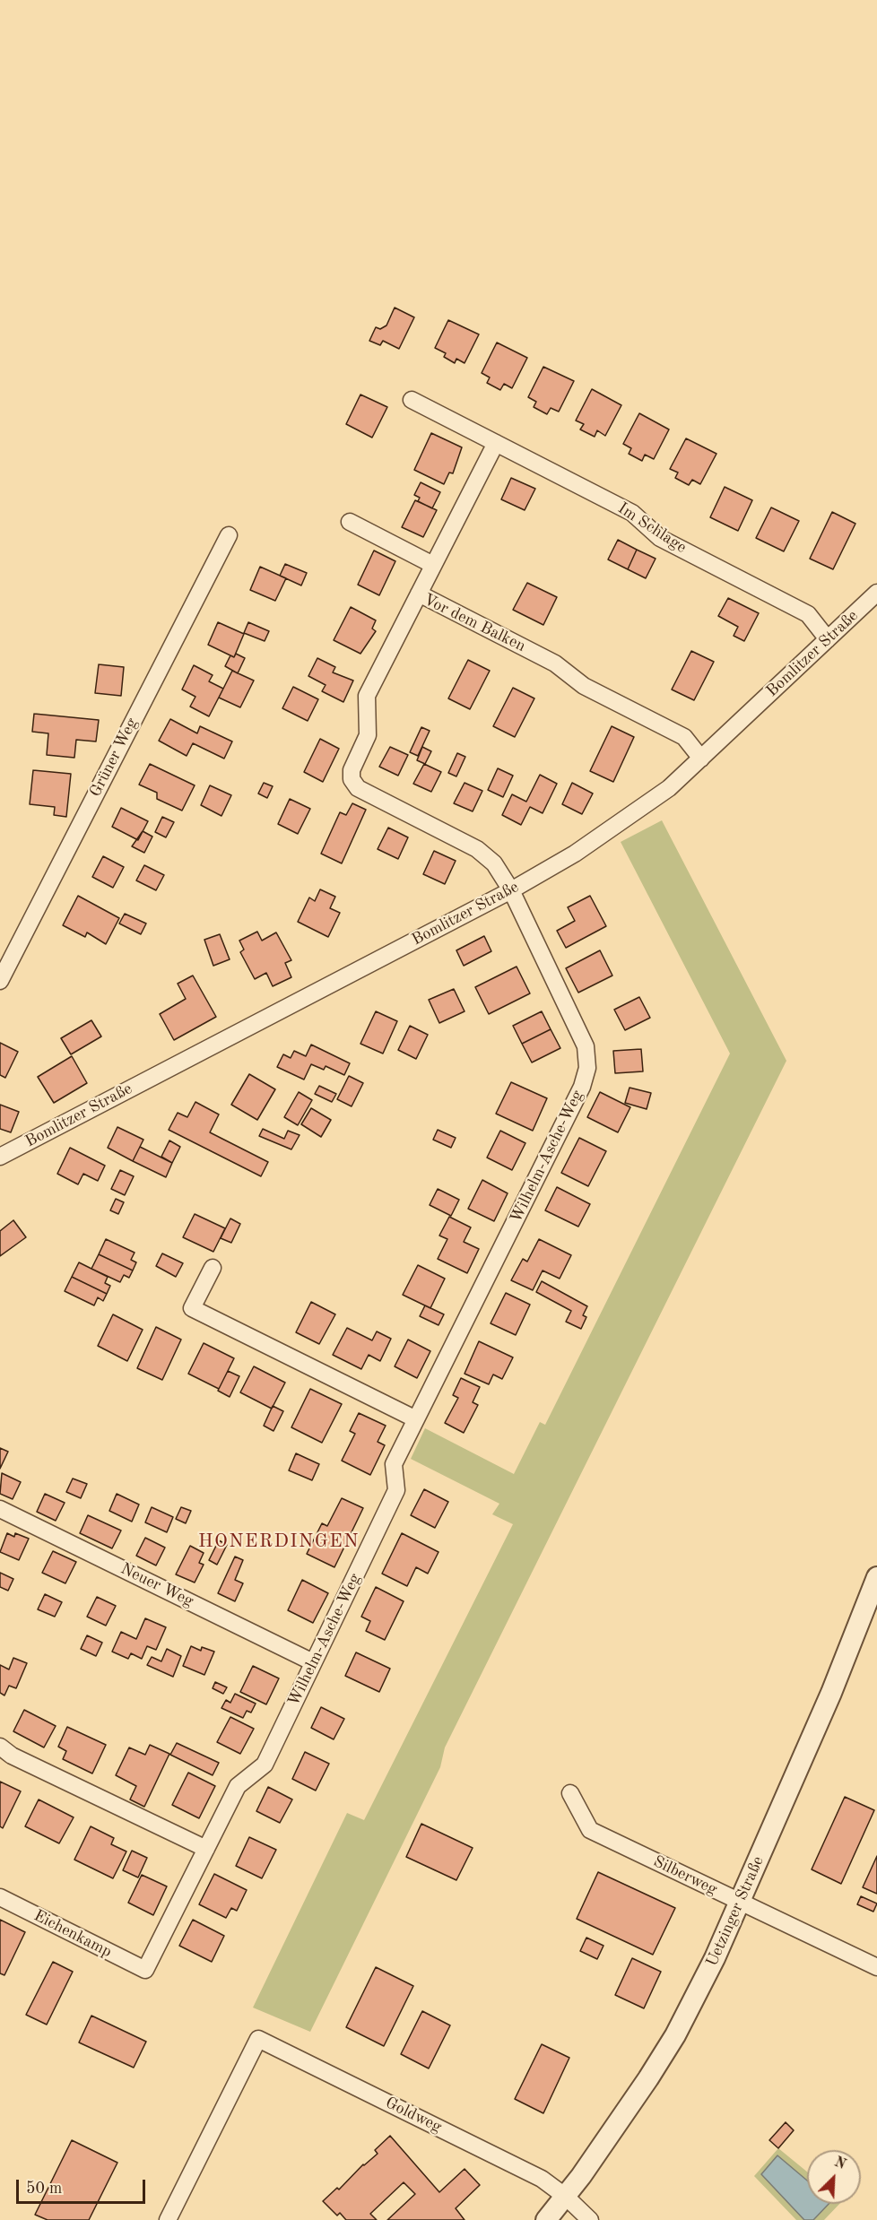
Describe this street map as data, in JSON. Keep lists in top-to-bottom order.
{
  "streets": {
    "street": [
      "Im Schlage",
      "Vor dem Balken",
      "Bomlitzer Straße",
      "Grüner Weg",
      "Wilhelm-Asche-Weg",
      "Neuer Weg",
      "Silberweg",
      "Uetzinger Straße",
      "Eichenkamp",
      "Goldweg"
    ]
  },
  "crossings": [
    ["Im Schlage", "Bomlitzer Straße"],
    ["Vor dem Balken", "Bomlitzer Straße"],
    ["Vor dem Balken", "Wilhelm-Asche-Weg"],
    ["Bomlitzer Straße", "Wilhelm-Asche-Weg"],
    ["Wilhelm-Asche-Weg", "Neuer Weg"],
    ["Wilhelm-Asche-Weg", "Eichenkamp"],
    ["Silberweg", "Uetzinger Straße"],
    ["Uetzinger Straße", "Goldweg"]
  ],
  "districts": ["HONERDINGEN"],
  "scale_bar": "50 m",
  "north": "top right"
}
